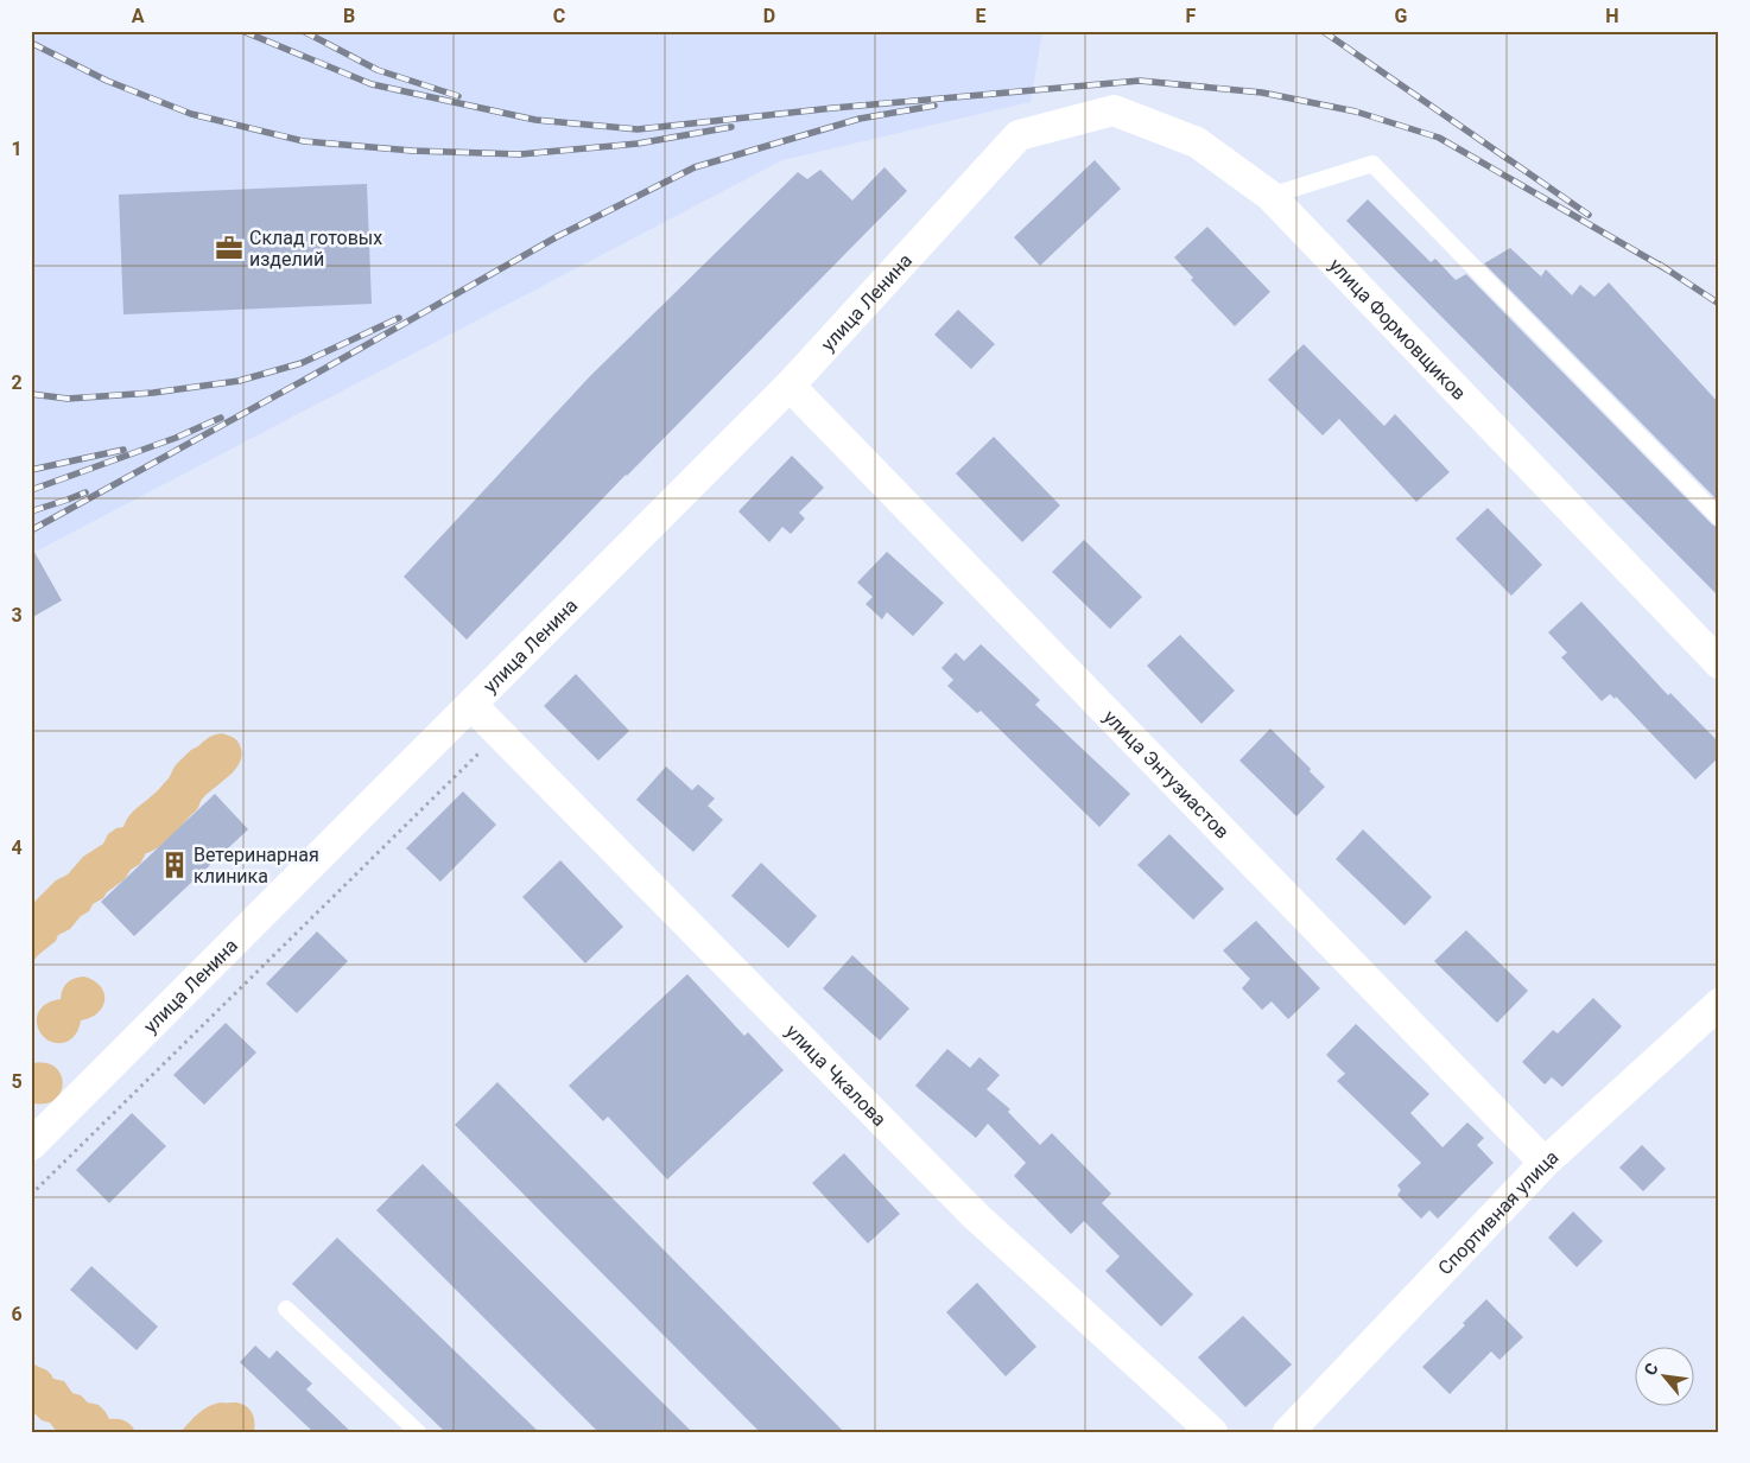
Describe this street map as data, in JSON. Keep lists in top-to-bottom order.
{
  "streets": {
    "street": [
      "улица Ленина",
      "улица Формовщиков",
      "улица Энтузиастов",
      "улица Чкалова",
      "Спортивная улица"
    ]
  },
  "crossings": [
    ["улица Ленина", "улица Формовщиков"],
    ["улица Ленина", "улица Энтузиастов"],
    ["улица Ленина", "улица Чкалова"],
    ["улица Энтузиастов", "Спортивная улица"]
  ],
  "places": {
    "office": ["Склад готовых изделий"],
    "building": ["Ветеринарная клиника"]
  },
  "north": "top left",
  "grid": {
    "columns": [
      "A",
      "B",
      "C",
      "D",
      "E",
      "F",
      "G",
      "H"
    ],
    "rows": [
      "1",
      "2",
      "3",
      "4",
      "5",
      "6"
    ]
  }
}
